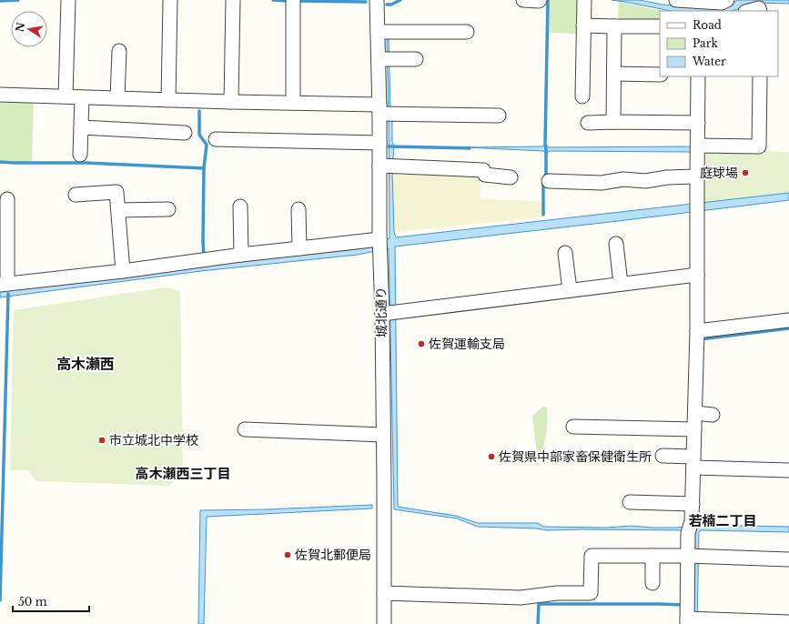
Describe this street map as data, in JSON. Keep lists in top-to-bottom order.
{
  "streets": {
    "street": ["城北通り"]
  },
  "districts": ["高木瀬西", "高木瀬西三丁目", "若楠二丁目"],
  "places": [
    "庭球場",
    "佐賀運輸支局",
    "市立城北中学校",
    "佐賀県中部家畜保健衛生所",
    "佐賀北郵便局"
  ],
  "legend": ["Road", "Park", "Water"],
  "scale_bar": "50 m",
  "north": "left"
}
